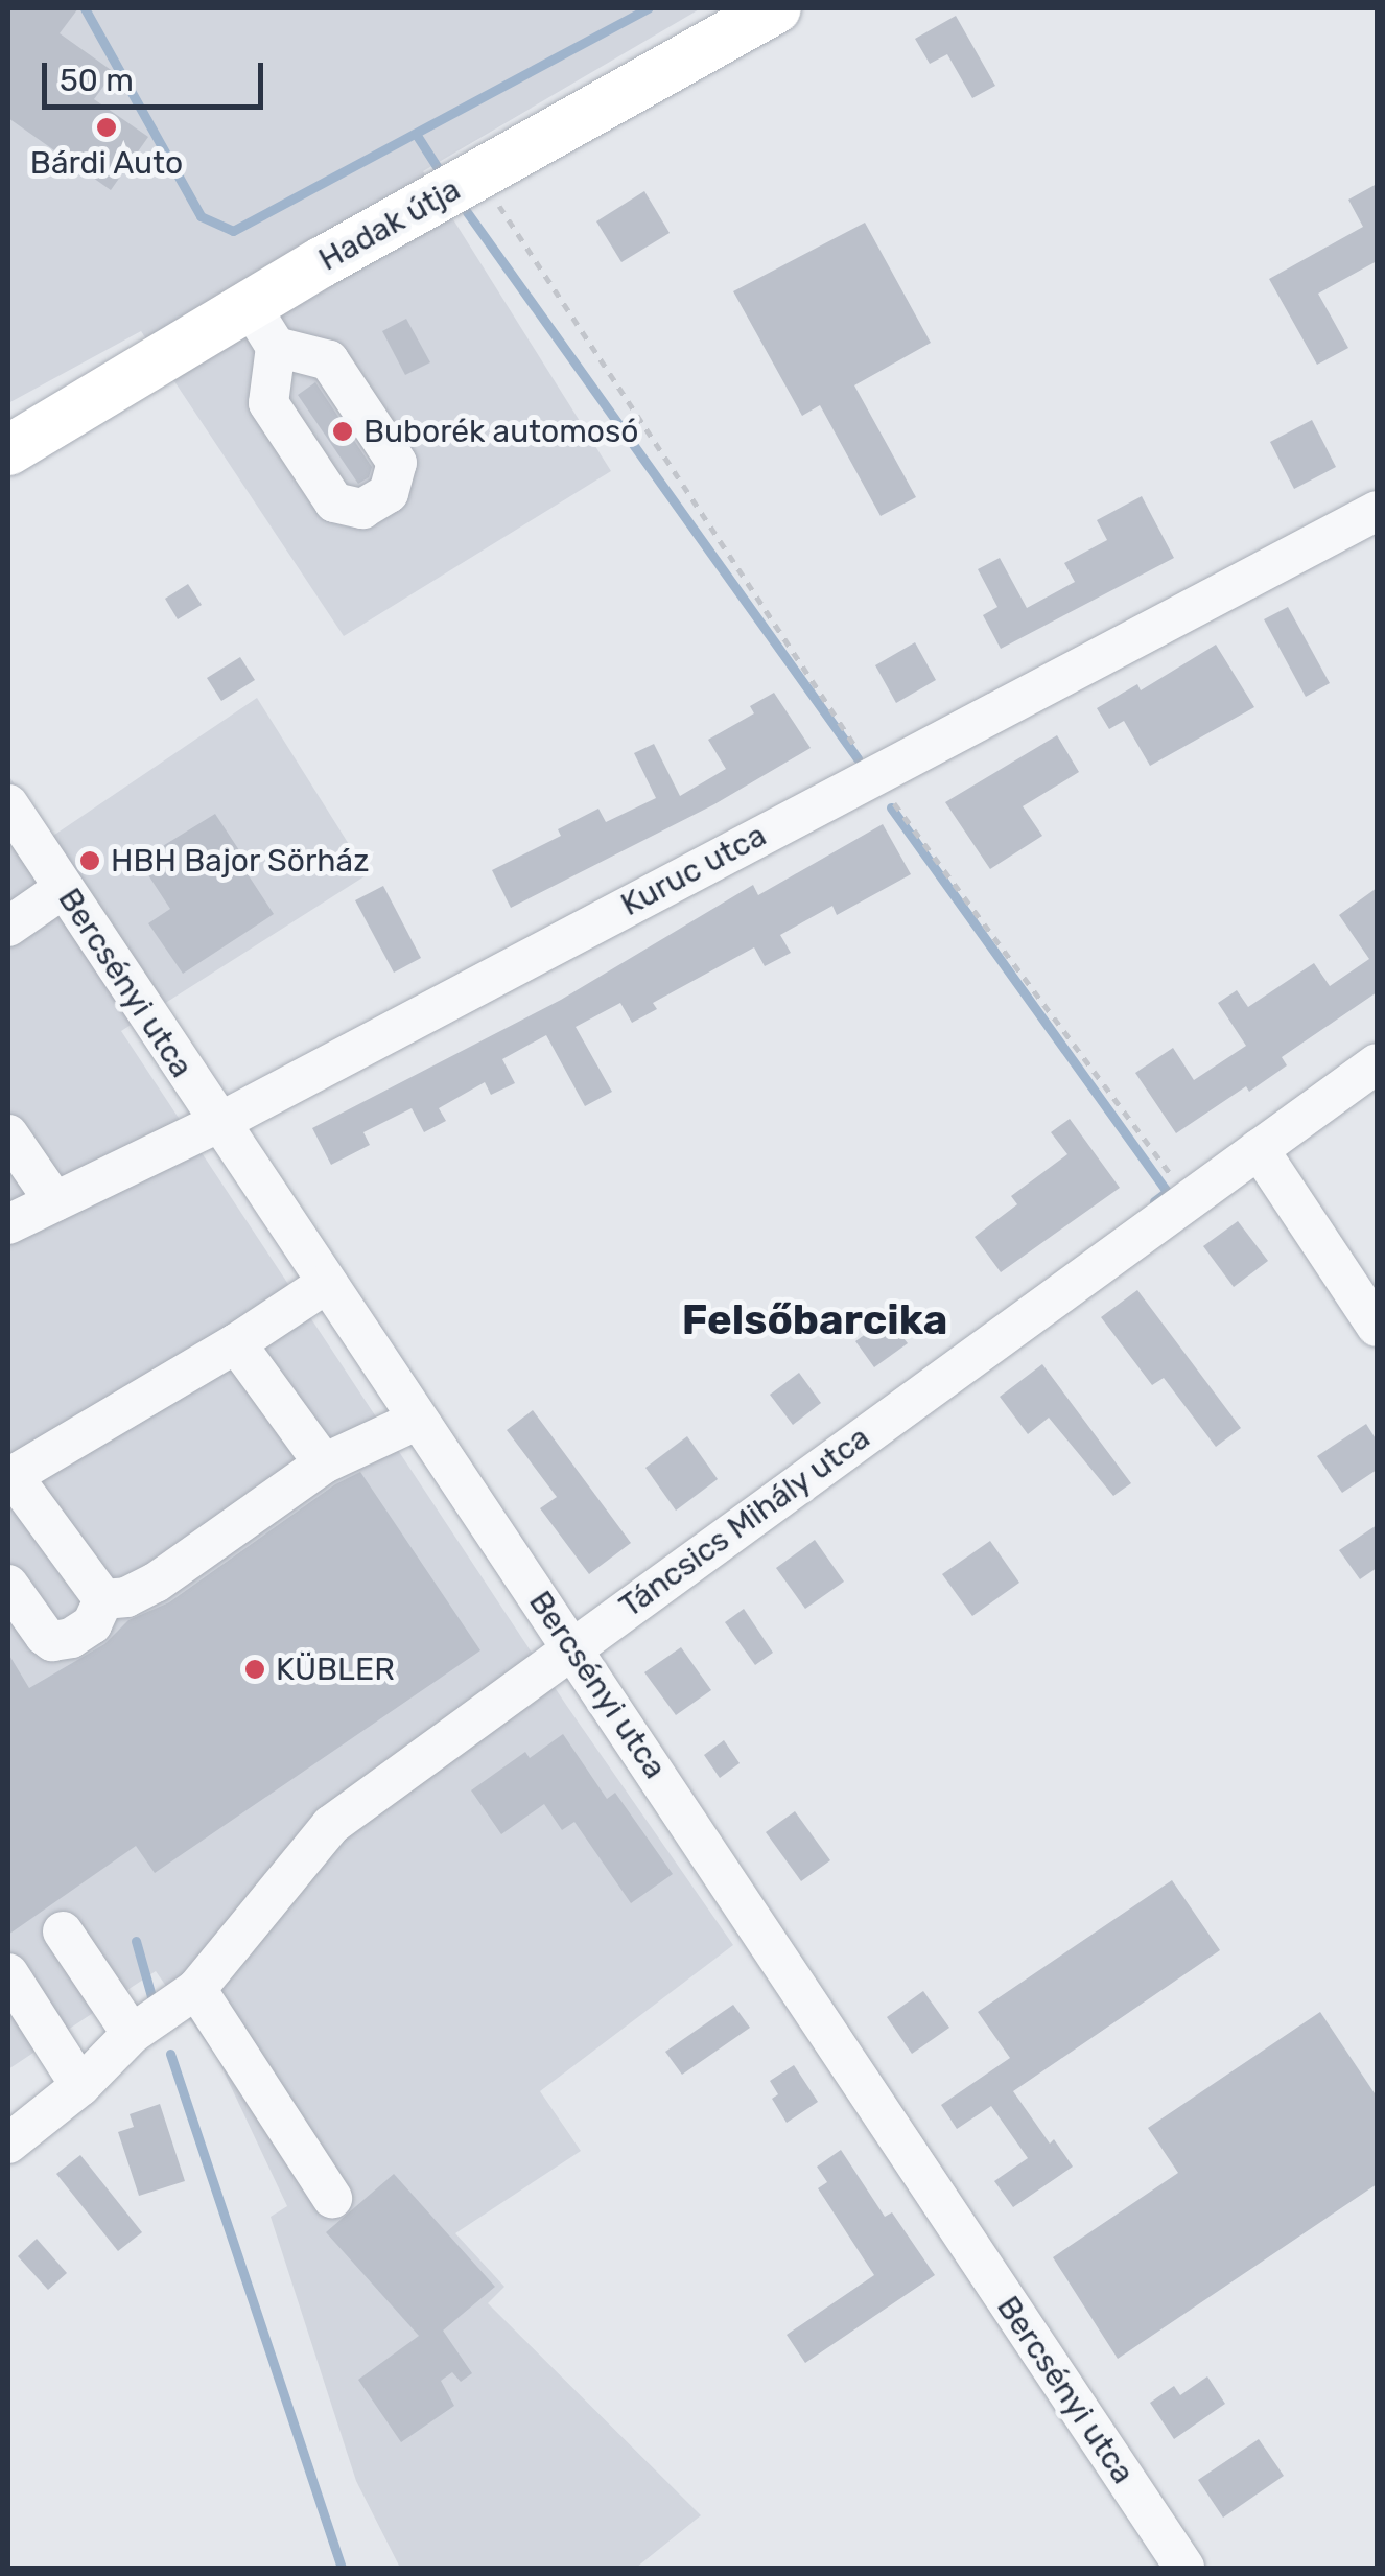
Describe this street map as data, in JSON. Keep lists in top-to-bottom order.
{
  "streets": {
    "main road": ["Hadak útja"],
    "street": ["Kuruc utca", "Bercsényi utca", "Táncsics Mihály utca"]
  },
  "crossings": [
    ["Kuruc utca", "Bercsényi utca"],
    ["Bercsényi utca", "Táncsics Mihály utca"]
  ],
  "districts": ["Felsőbarcika"],
  "places": [
    "Bárdi Auto",
    "Buborék automosó",
    "HBH Bajor Sörház",
    "KÜBLER"
  ],
  "scale_bar": "50 m"
}
